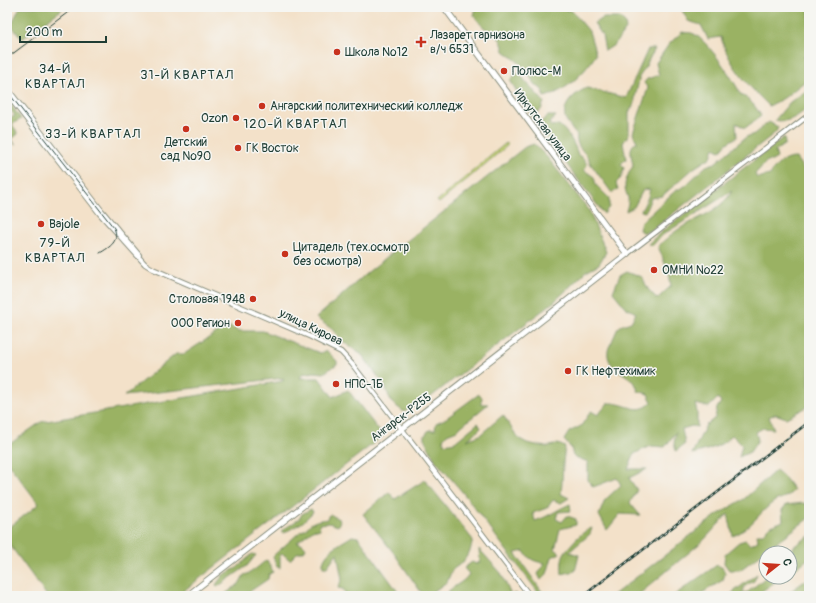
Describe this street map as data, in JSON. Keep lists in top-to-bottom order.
{
  "streets": {
    "main road": ["Иркутская улица", "Ангарск-Р255"],
    "street": ["улица Кирова"]
  },
  "crossings": [
    ["Иркутская улица", "Ангарск-Р255"],
    ["улица Кирова", "Ангарск-Р255"]
  ],
  "districts": [
    "34-Й КВАРТАЛ",
    "31-Й КВАРТАЛ",
    "120-Й КВАРТАЛ",
    "33-Й КВАРТАЛ",
    "79-Й КВАРТАЛ"
  ],
  "places": {
    "health": ["Лазарет гарнизона в/ч 6531"],
    "other": [
      "Школа №12",
      "Полюс-М",
      "Ангарский политехнический колледж",
      "Ozon",
      "Детский сад №90",
      "ГК Восток",
      "Bajole",
      "Цитадель (тех.осмотр без осмотра)",
      "ОМНИ №22",
      "Столовая 1948",
      "ООО Регион",
      "ГК Нефтехимик",
      "НПС-1Б"
    ]
  },
  "scale_bar": "200 m",
  "north": "right"
}
